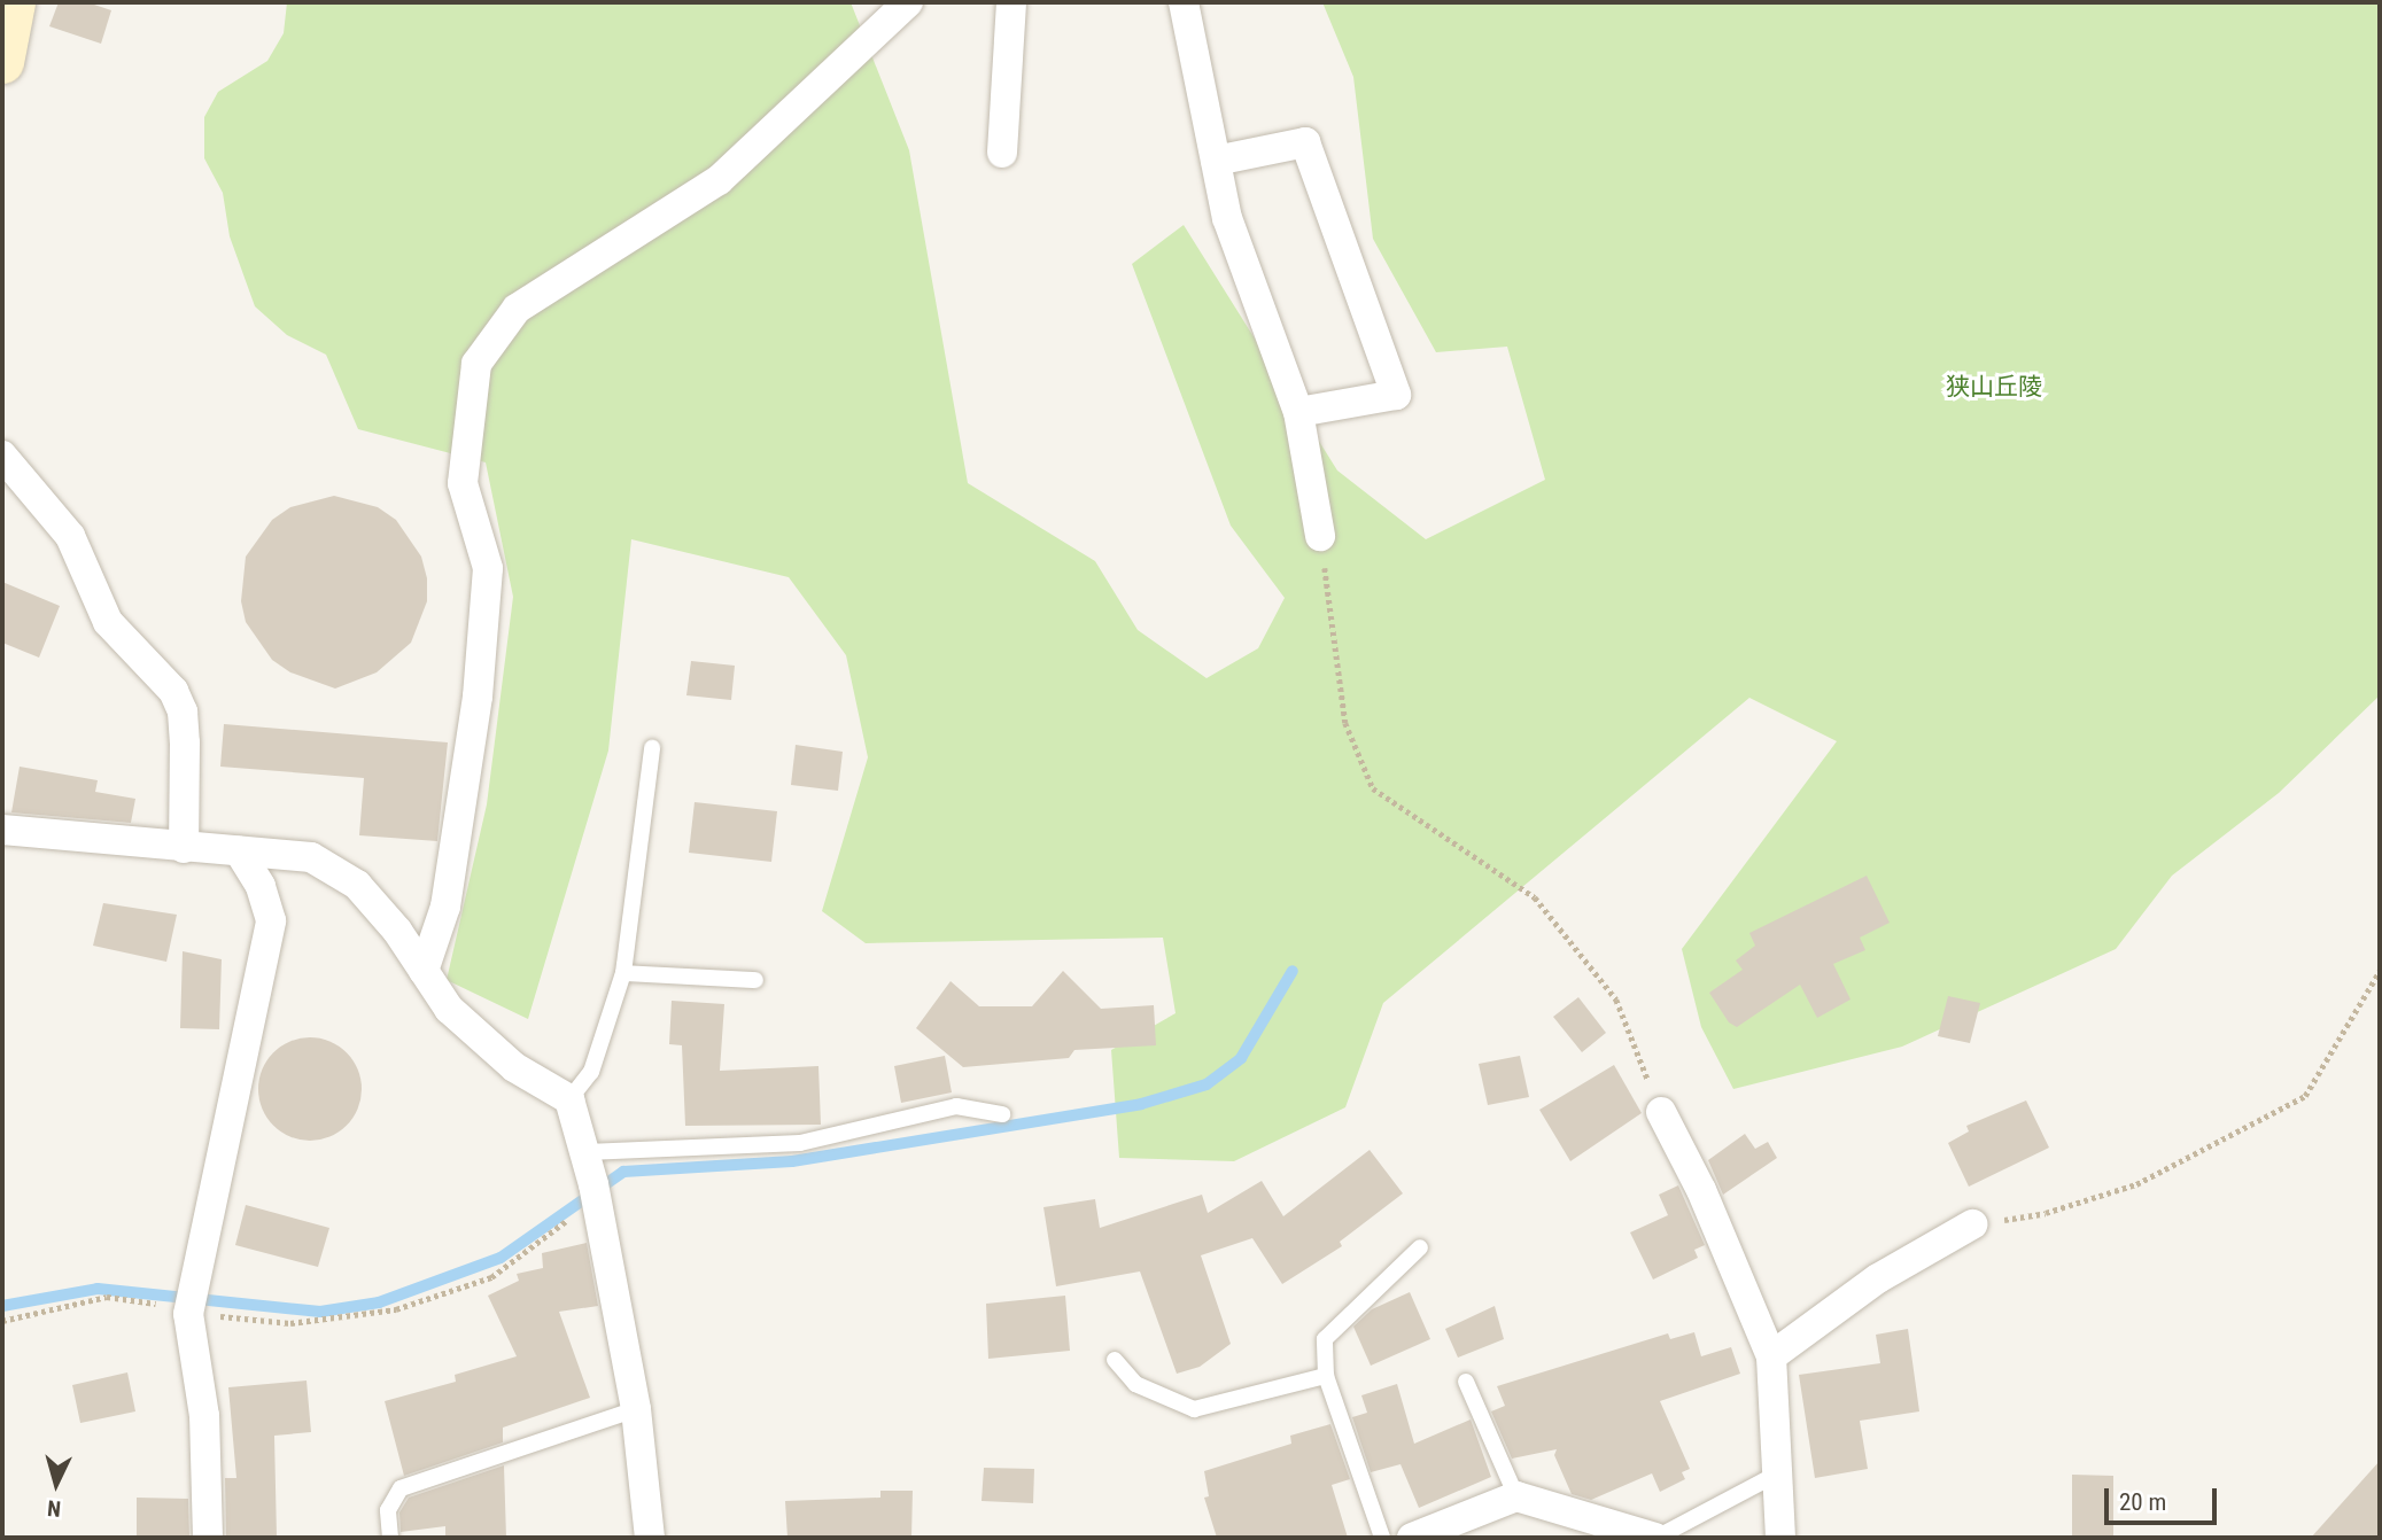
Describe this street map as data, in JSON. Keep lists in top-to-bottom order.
{
  "parks": ["狭山丘陵"],
  "scale_bar": "20 m",
  "north": "bottom"
}
